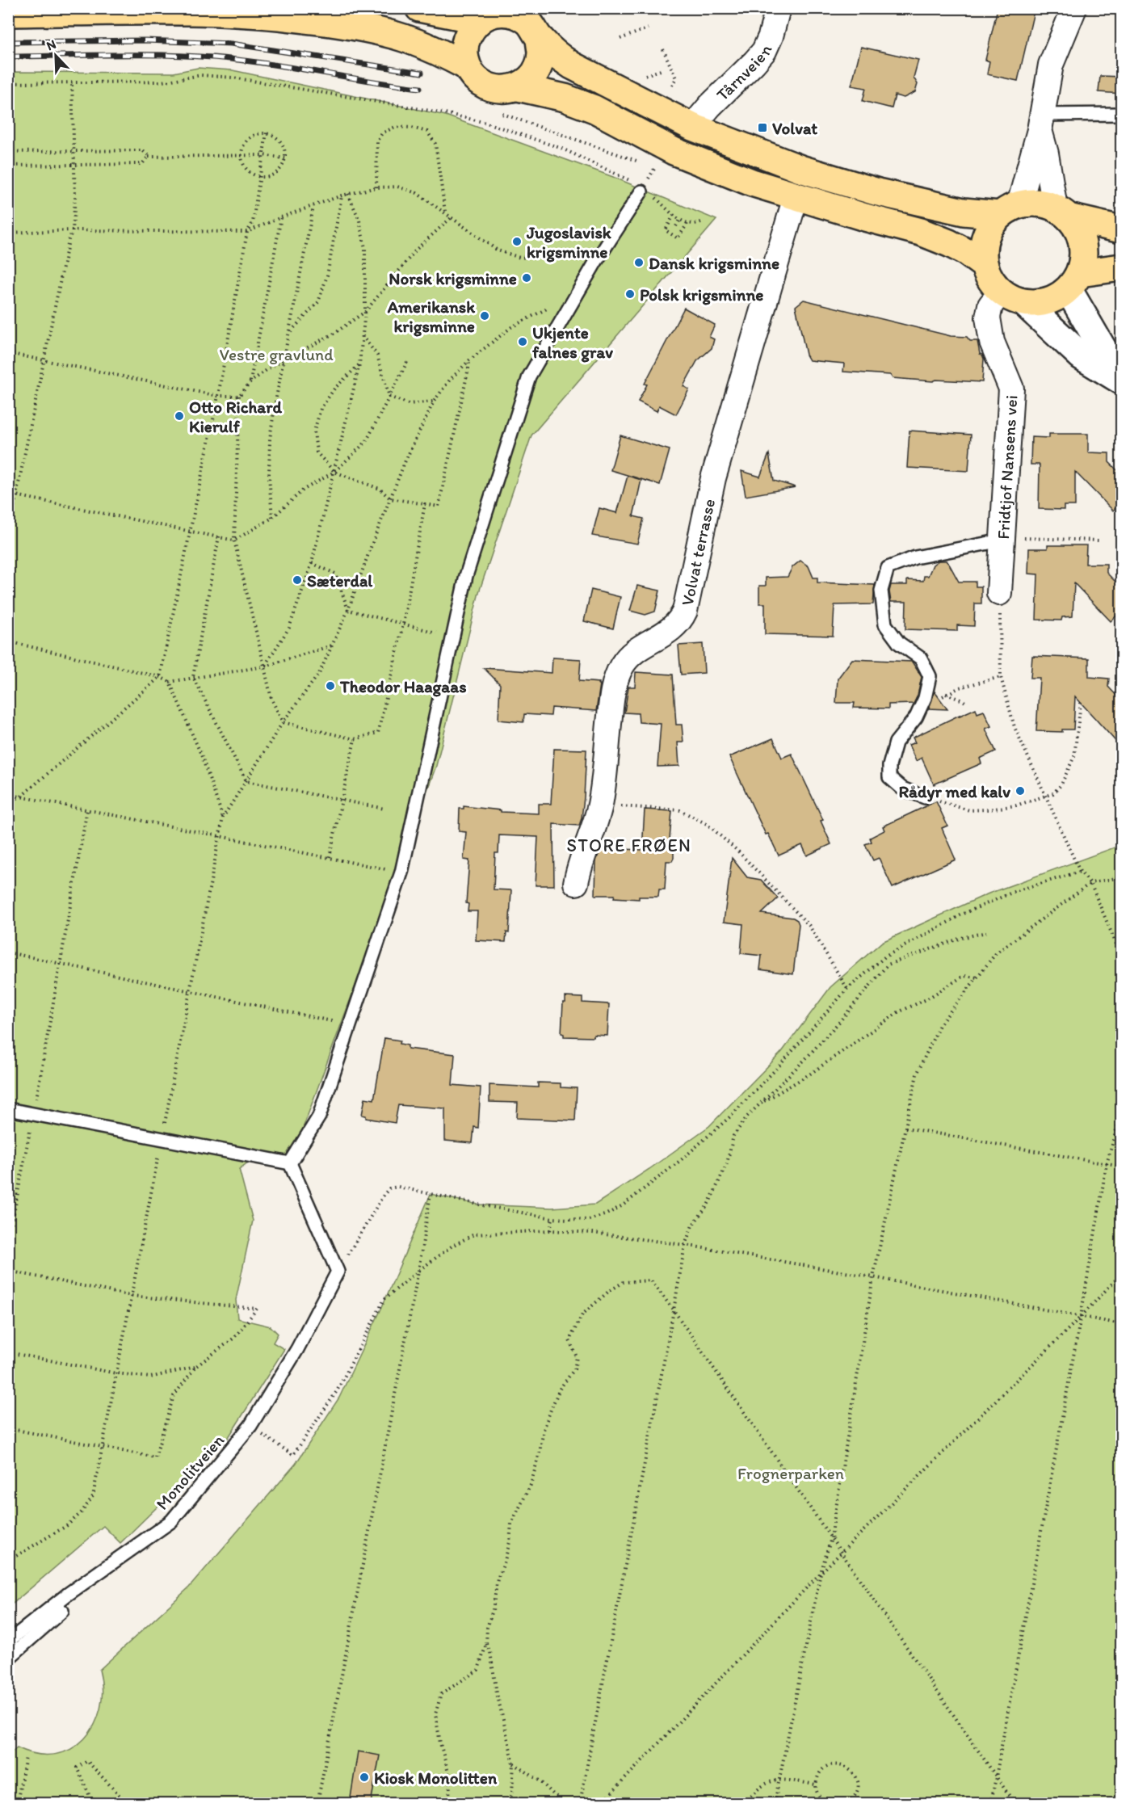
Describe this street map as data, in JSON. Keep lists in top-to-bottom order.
{
  "streets": {
    "street": ["Tårnveien", "Fridtjof Nansens vei", "Volvat terrasse"],
    "lane": ["Monolitveien"]
  },
  "districts": ["STORE FRØEN"],
  "parks": ["Vestre gravlund", "Frognerparken"],
  "places": {
    "transit": ["Volvat"],
    "other": [
      "Jugoslavisk krigsminne",
      "Dansk krigsminne",
      "Norsk krigsminne",
      "Polsk krigsminne",
      "Amerikansk krigsminne",
      "Ukjente falnes grav",
      "Otto Richard Kierulf",
      "Sæterdal",
      "Theodor Haagaas",
      "Rådyr med kalv",
      "Kiosk Monolitten"
    ]
  },
  "north": "top left"
}
